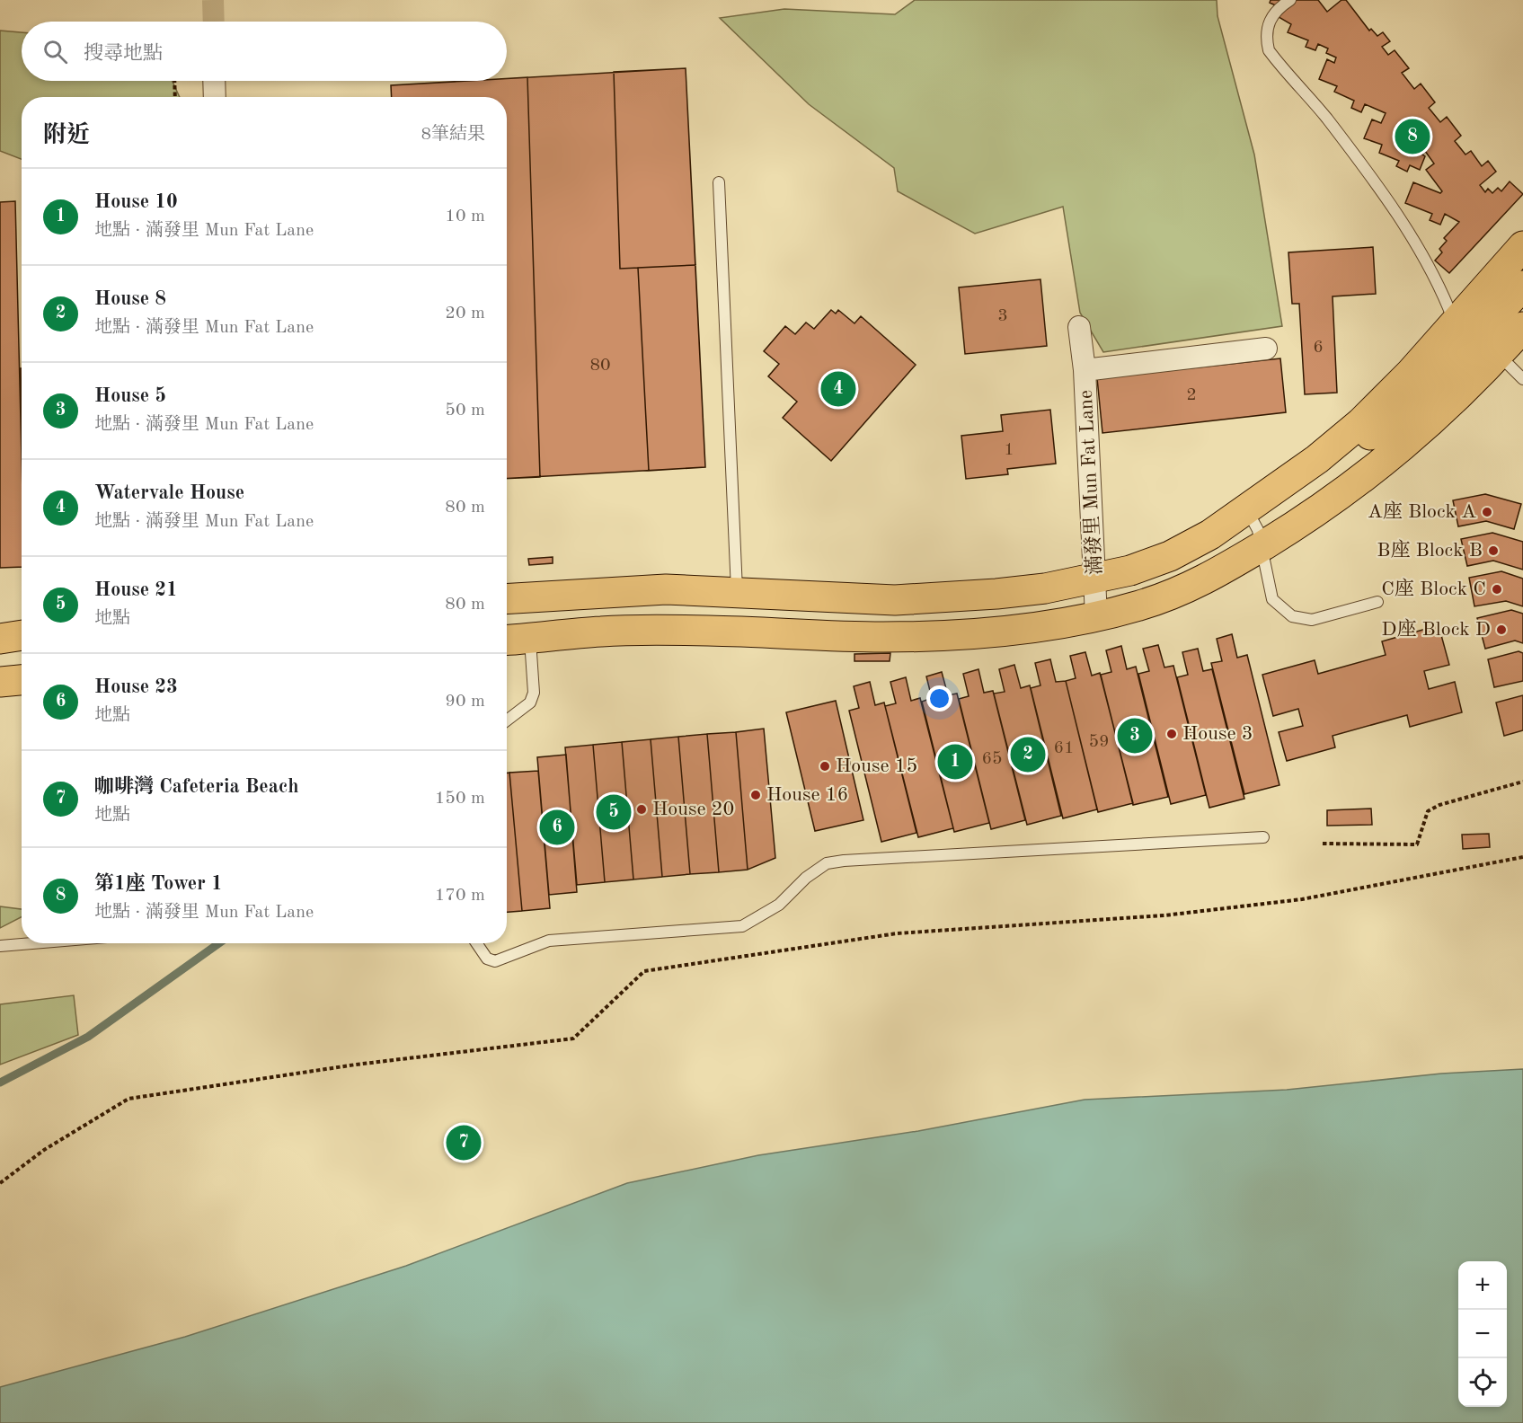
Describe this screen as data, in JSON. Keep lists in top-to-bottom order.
{
  "streets": {
    "street": ["滿發里 Mun Fat Lane"]
  },
  "places": [
    "A座 Block A",
    "B座 Block B",
    "C座 Block C",
    "D座 Block D",
    "House 3",
    "House 15",
    "House 16",
    "House 20"
  ],
  "house_numbers": [
    "3",
    "6",
    "80",
    "2",
    "1",
    "59",
    "61",
    "65"
  ],
  "page": {
    "search": "搜尋地點",
    "heading": ["附近", "8筆結果"],
    "pins": [
      "8",
      "4",
      "3",
      "2",
      "1",
      "5",
      "6",
      "7"
    ],
    "list": [
      {
        "mark": "1",
        "name": "House 10",
        "note": "地點 · 滿發里 Mun Fat Lane",
        "value": "10 m"
      },
      {
        "mark": "2",
        "name": "House 8",
        "note": "地點 · 滿發里 Mun Fat Lane",
        "value": "20 m"
      },
      {
        "mark": "3",
        "name": "House 5",
        "note": "地點 · 滿發里 Mun Fat Lane",
        "value": "50 m"
      },
      {
        "mark": "4",
        "name": "Watervale House",
        "note": "地點 · 滿發里 Mun Fat Lane",
        "value": "80 m"
      },
      {
        "mark": "5",
        "name": "House 21",
        "note": "地點",
        "value": "80 m"
      },
      {
        "mark": "6",
        "name": "House 23",
        "note": "地點",
        "value": "90 m"
      },
      {
        "mark": "7",
        "name": "咖啡灣 Cafeteria Beach",
        "note": "地點",
        "value": "150 m"
      },
      {
        "mark": "8",
        "name": "第1座 Tower 1",
        "note": "地點 · 滿發里 Mun Fat Lane",
        "value": "170 m"
      }
    ],
    "map_buttons": ["+", "−"]
  }
}
